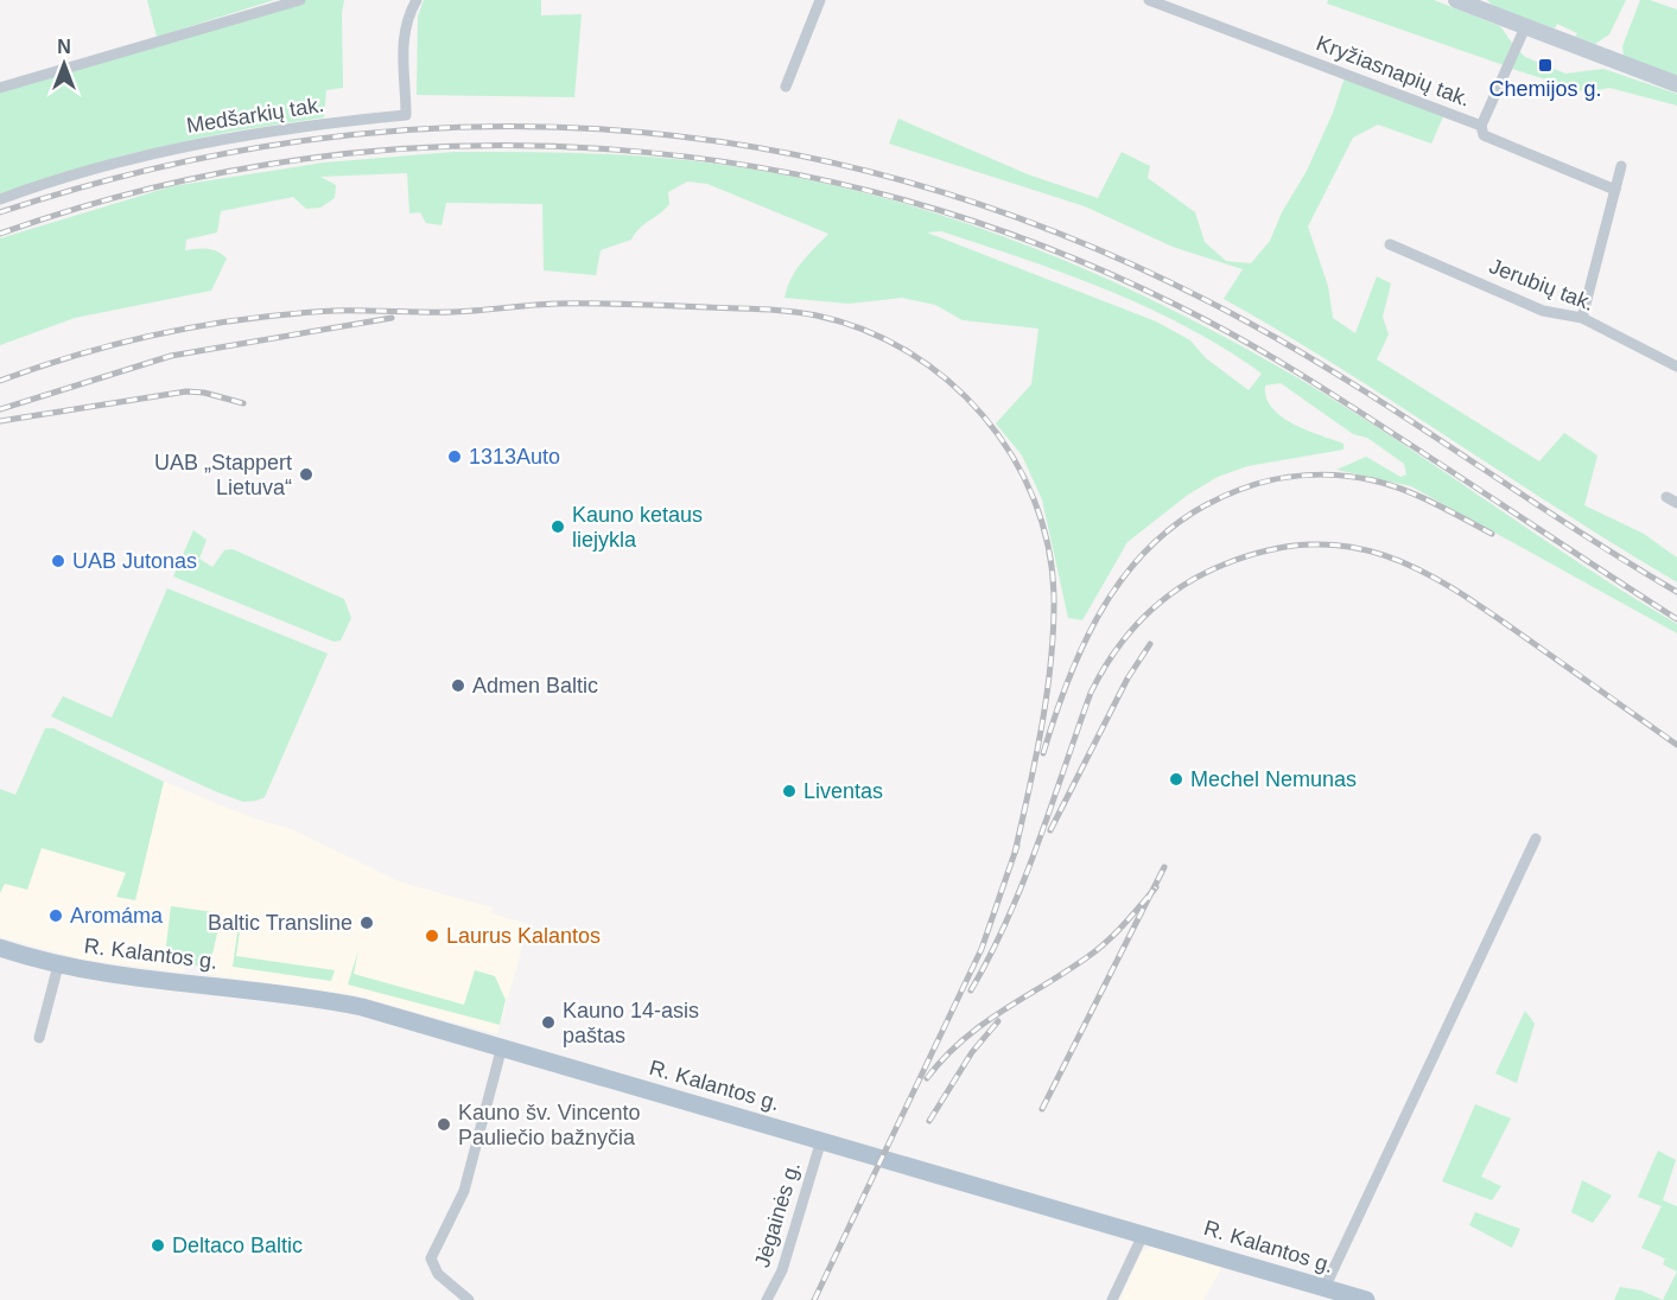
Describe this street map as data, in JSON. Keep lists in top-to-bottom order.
{
  "streets": {
    "main road": ["R. Kalantos g."],
    "street": [
      "Kryžiasnapių tak.",
      "Medšarkių tak.",
      "Jerubių tak.",
      "Jėgainės g."
    ]
  },
  "crossings": [
    ["R. Kalantos g.", "Jėgainės g."]
  ],
  "places": {
    "transit": ["Chemijos g."],
    "other": [
      "1313Auto",
      "UAB „Stappert Lietuva“",
      "Kauno ketaus liejykla",
      "UAB Jutonas",
      "Admen Baltic",
      "Mechel Nemunas",
      "Liventas",
      "Aromáma",
      "Baltic Transline",
      "Laurus Kalantos",
      "Kauno 14-asis paštas",
      "Kauno šv. Vincento Pauliečio bažnyčia",
      "Deltaco Baltic"
    ]
  },
  "north": "top"
}
